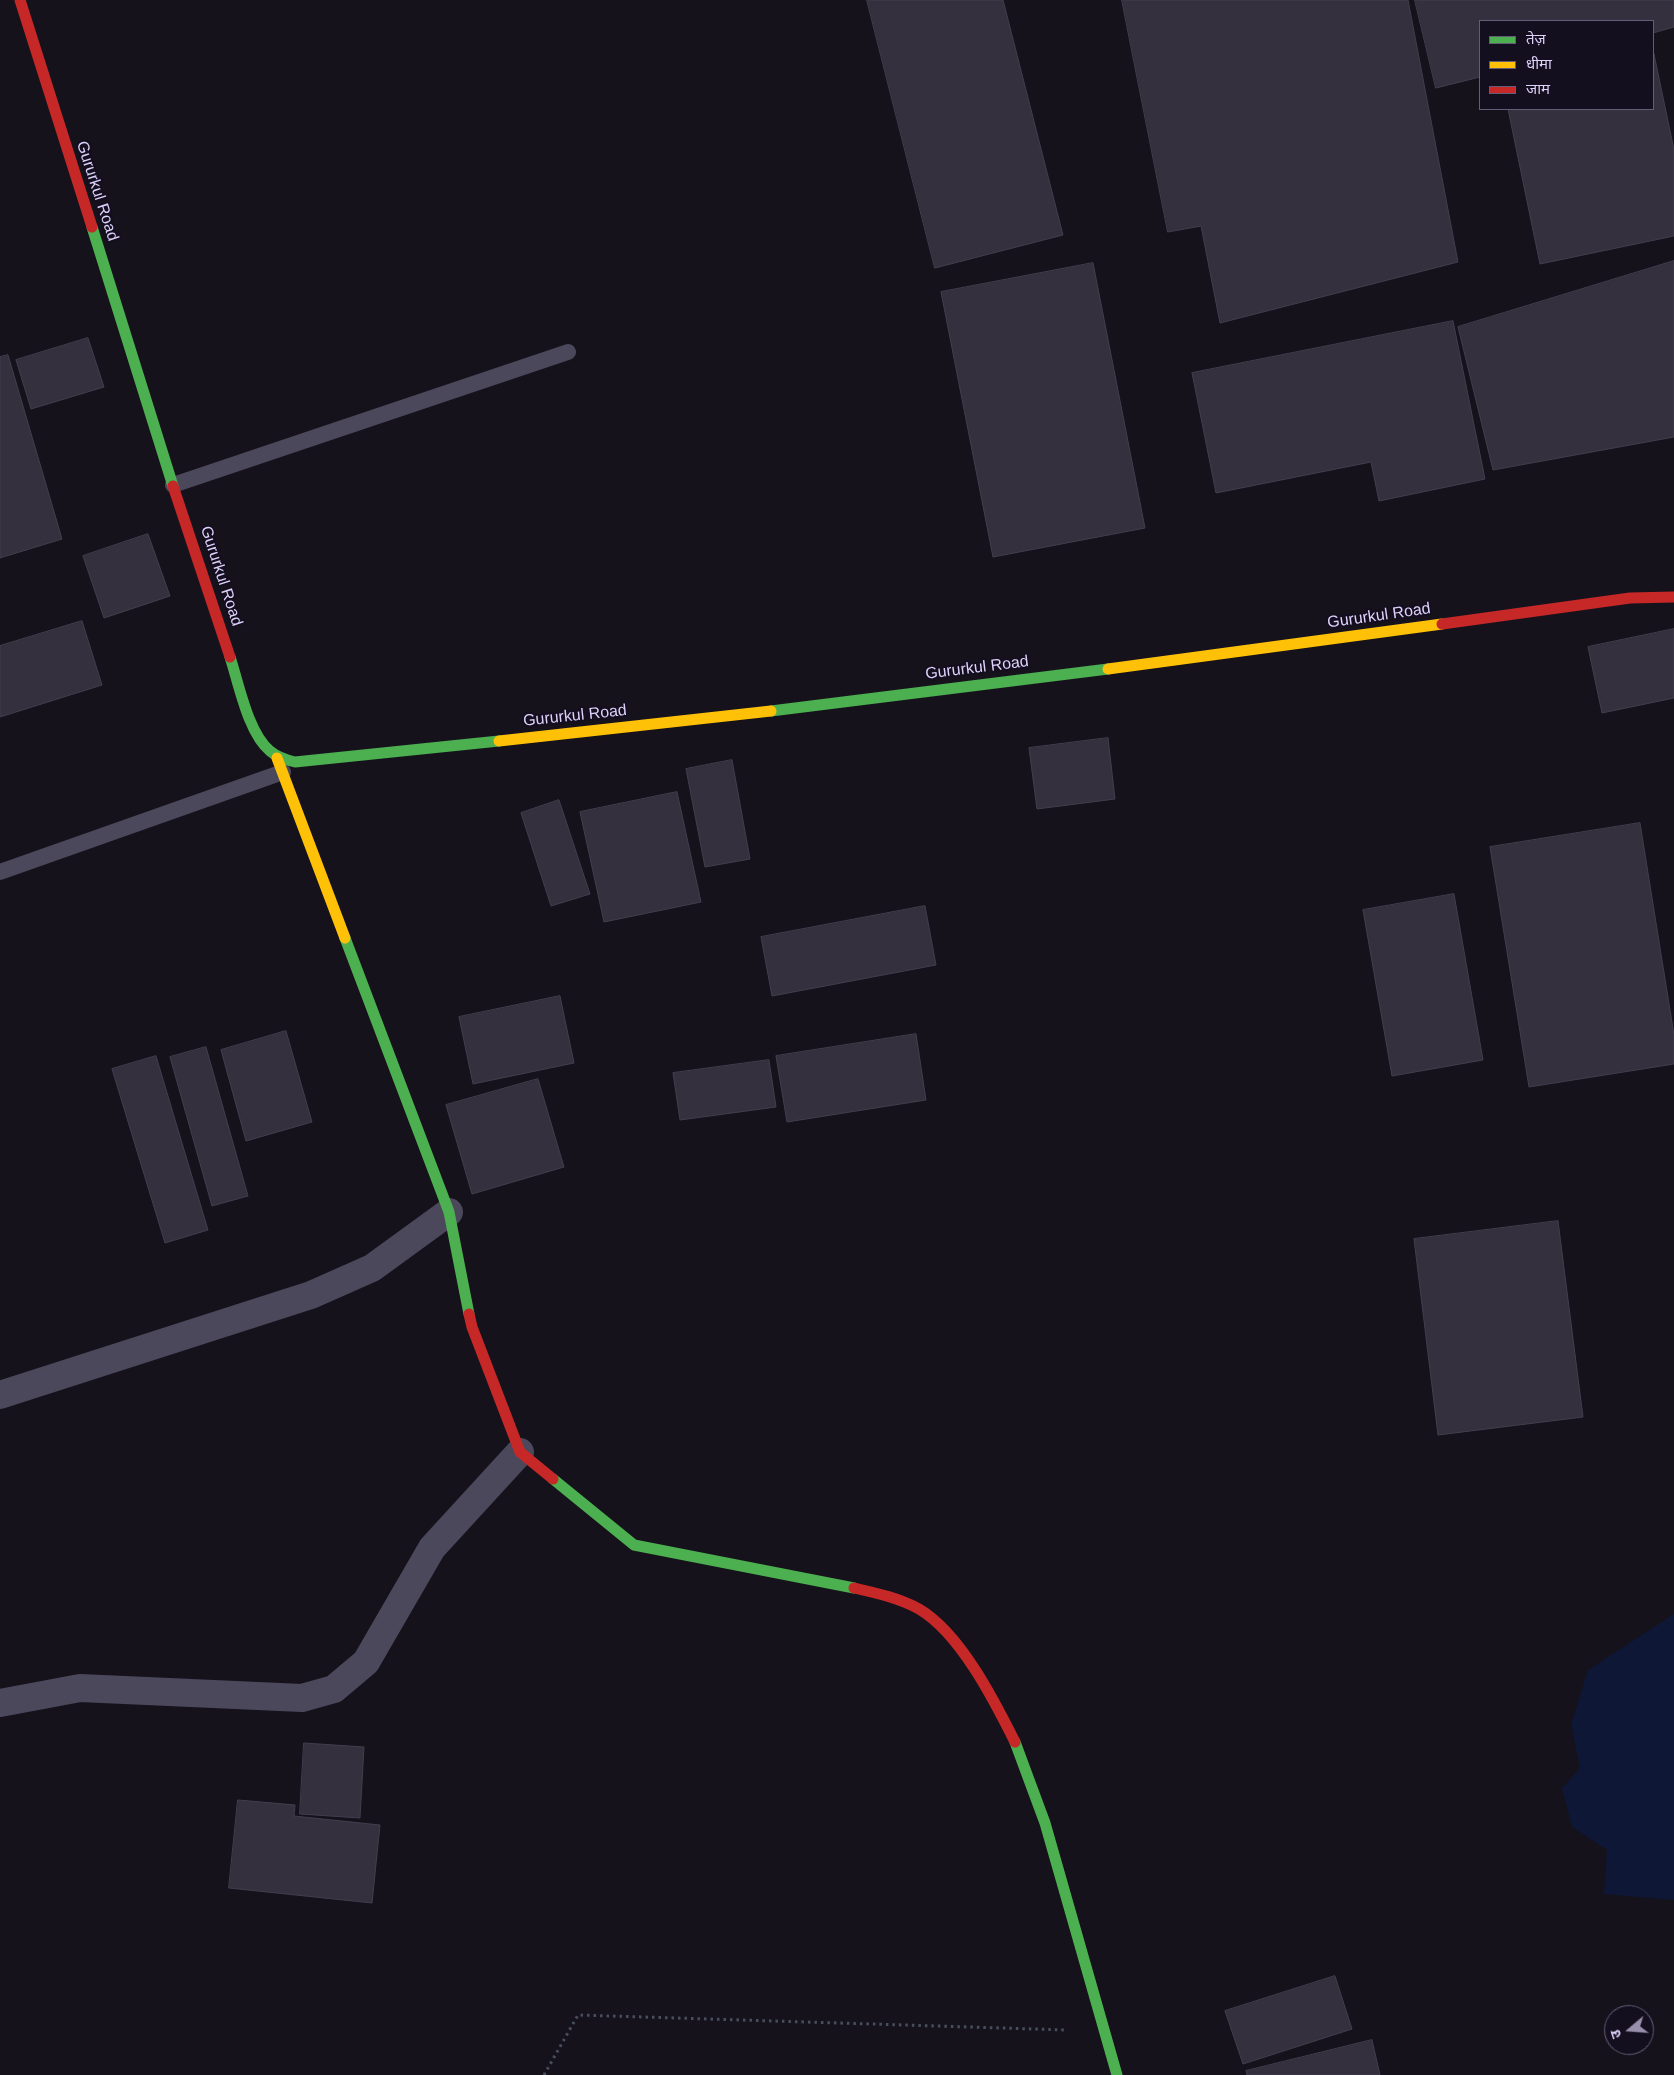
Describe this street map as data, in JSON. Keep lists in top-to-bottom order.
{
  "streets": {
    "street": ["Gururkul Road"]
  },
  "legend": ["तेज़", "धीमा", "जाम"],
  "north": "left"
}
